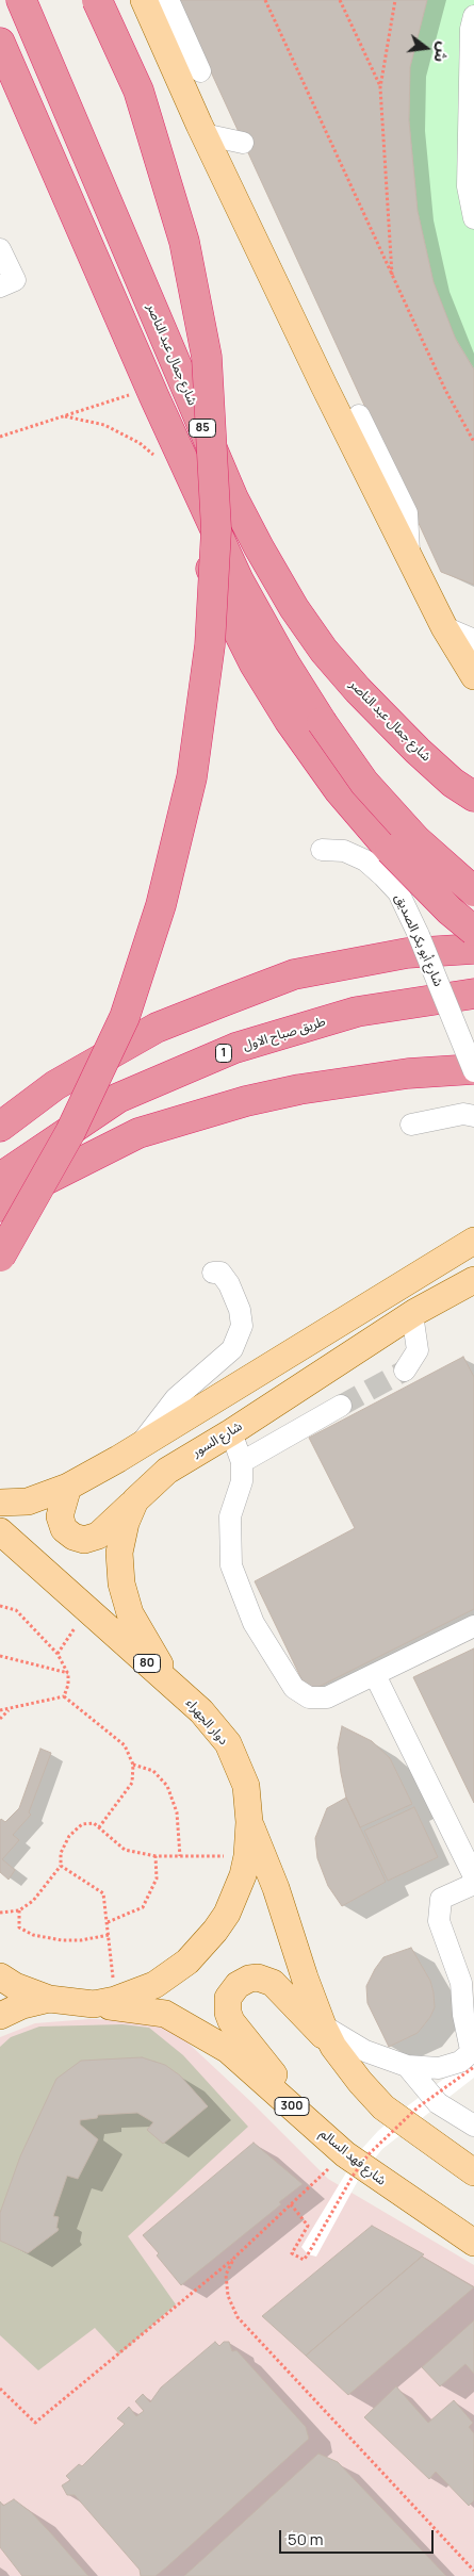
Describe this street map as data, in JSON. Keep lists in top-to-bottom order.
{
  "streets": {
    "highway": [
      "شارع جمال عبد الناصر",
      "85",
      "طريق صباح الاول",
      "1"
    ],
    "main road": [
      "شارع السور",
      "80",
      "دوار الجهراء",
      "300",
      "شارع فهد السالم"
    ],
    "street": ["شارع أبو بكر الصديق"]
  },
  "crossings": [
    ["شارع السور", "دوار الجهراء"],
    ["دوار الجهراء", "شارع فهد السالم"]
  ],
  "scale_bar": "50 m",
  "north": "right"
}
